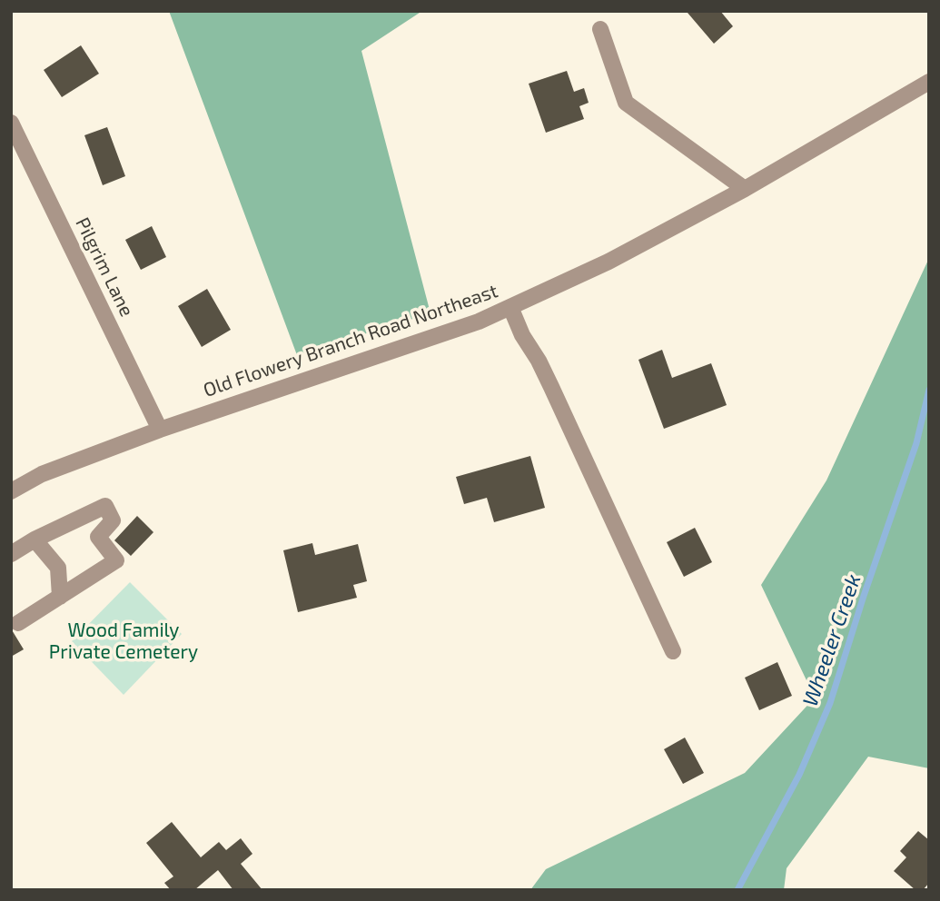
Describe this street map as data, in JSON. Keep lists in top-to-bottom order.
{
  "streets": {
    "street": ["Pilgrim Lane", "Old Flowery Branch Road Northeast"]
  },
  "crossings": [
    ["Pilgrim Lane", "Old Flowery Branch Road Northeast"]
  ],
  "water": ["Wheeler Creek"],
  "parks": ["Wood Family Private Cemetery"]
}
